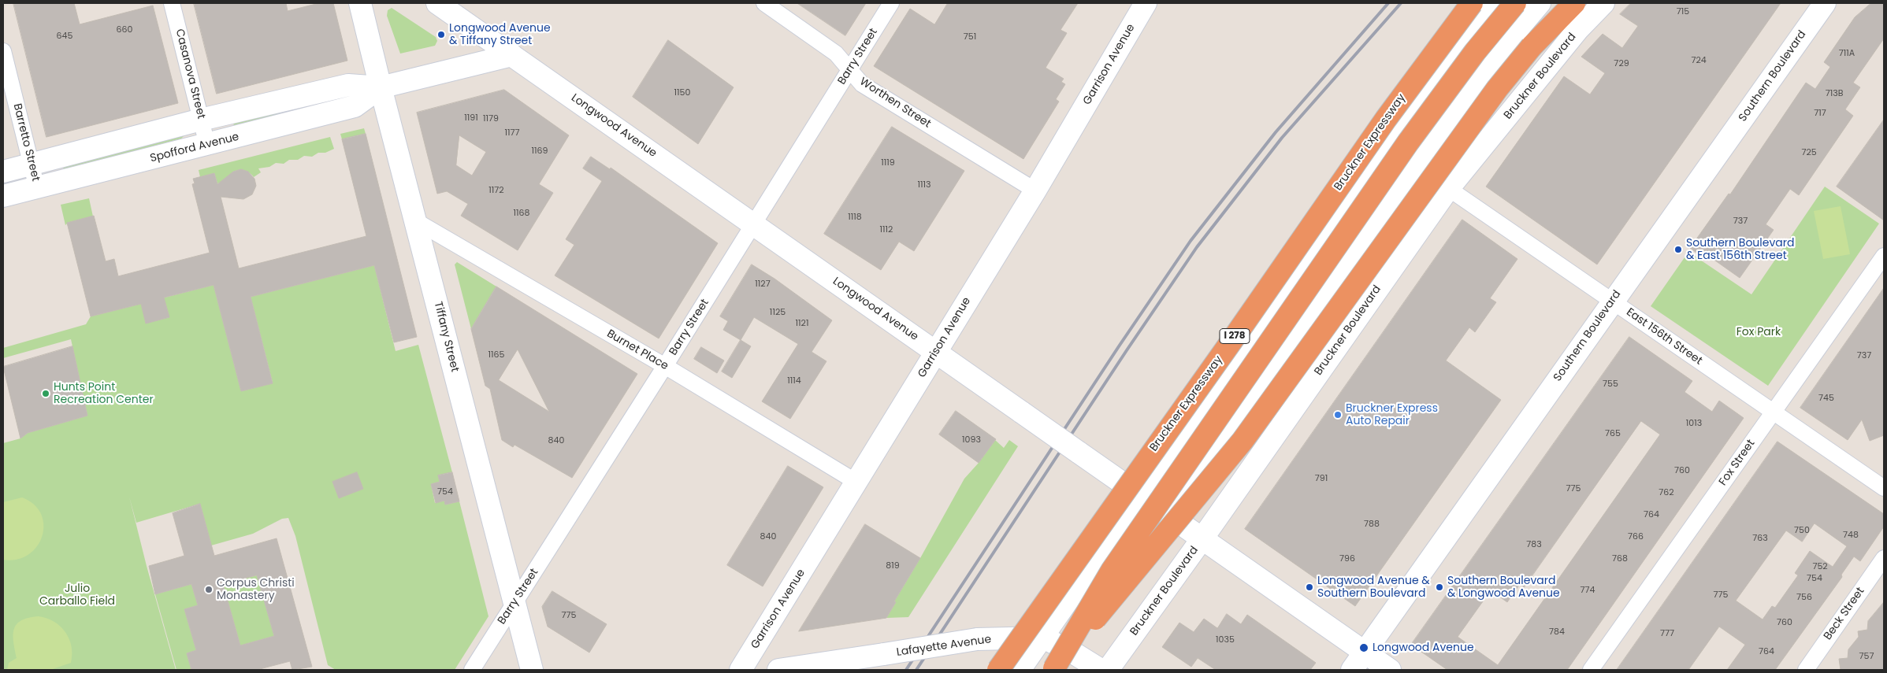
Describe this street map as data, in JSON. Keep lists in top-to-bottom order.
{
  "streets": {
    "highway": ["Bruckner Expressway", "I 278"],
    "main road": [
      "Garrison Avenue",
      "Bruckner Boulevard",
      "Southern Boulevard",
      "Longwood Avenue",
      "Spofford Avenue",
      "Tiffany Street",
      "Lafayette Avenue"
    ],
    "street": [
      "Barry Street",
      "Casanova Street",
      "Worthen Street",
      "Barretto Street",
      "East 156th Street",
      "Burnet Place",
      "Fox Street",
      "Beck Street"
    ]
  },
  "crossings": [
    ["Barry Street", "Worthen Street"],
    ["Barry Street", "Longwood Avenue"],
    ["Barry Street", "Tiffany Street"],
    ["Barry Street", "Burnet Place"],
    ["Garrison Avenue", "Worthen Street"],
    ["Garrison Avenue", "Longwood Avenue"],
    ["Garrison Avenue", "Burnet Place"],
    ["Casanova Street", "Spofford Avenue"],
    ["Bruckner Boulevard", "Longwood Avenue"],
    ["Bruckner Boulevard", "East 156th Street"],
    ["Southern Boulevard", "Longwood Avenue"],
    ["Southern Boulevard", "East 156th Street"],
    ["Longwood Avenue", "Spofford Avenue"],
    ["Barretto Street", "Spofford Avenue"],
    ["Spofford Avenue", "Tiffany Street"],
    ["Tiffany Street", "Burnet Place"],
    ["East 156th Street", "Fox Street"]
  ],
  "parks": ["Fox Park", "Julio Carballo Field"],
  "places": [
    "Longwood Avenue & Tiffany Street",
    "Southern Boulevard & East 156th Street",
    "Hunts Point Recreation Center",
    "Bruckner Express Auto Repair",
    "Longwood Avenue & Southern Boulevard",
    "Southern Boulevard & Longwood Avenue",
    "Corpus Christi Monastery",
    "Longwood Avenue"
  ],
  "house_numbers": [
    "715",
    "660",
    "645",
    "751",
    "711A",
    "724",
    "729",
    "1150",
    "713B",
    "717",
    "1191",
    "1179",
    "1177",
    "1169",
    "725",
    "1119",
    "1113",
    "1172",
    "1168",
    "1118",
    "737",
    "1112",
    "1127",
    "1125",
    "1121",
    "1165",
    "737",
    "1114",
    "755",
    "745",
    "1013",
    "765",
    "1093",
    "840",
    "760",
    "791",
    "775",
    "754",
    "762",
    "764",
    "788",
    "750",
    "748",
    "840",
    "766",
    "763",
    "783",
    "796",
    "768",
    "819",
    "752",
    "754",
    "774",
    "775",
    "756",
    "775",
    "760",
    "784",
    "777",
    "1035",
    "764",
    "757"
  ]
}
